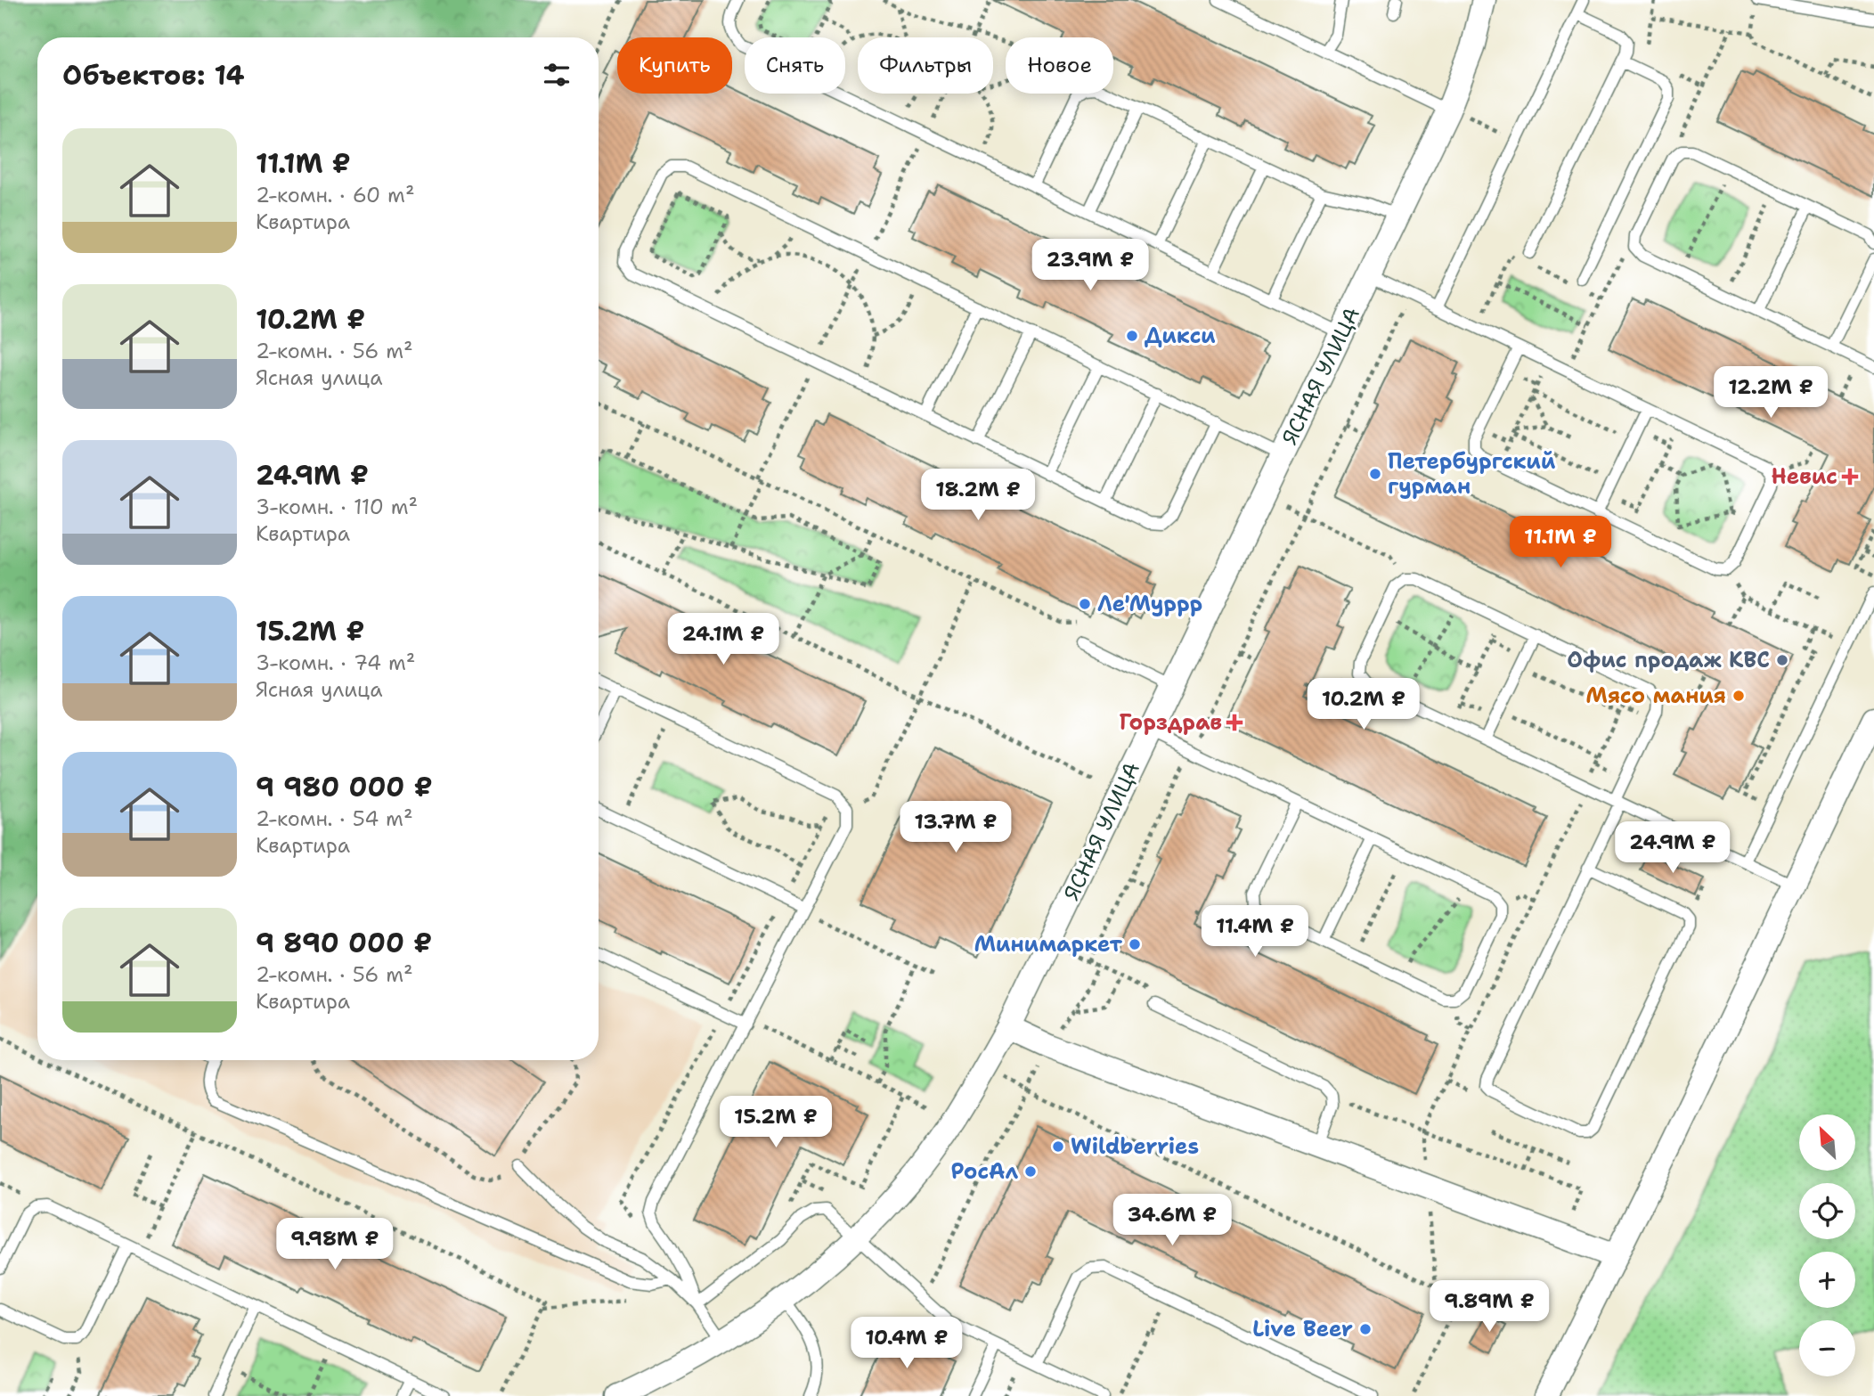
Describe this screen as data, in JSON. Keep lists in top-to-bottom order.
{
  "streets": {
    "street": ["ЯСНАЯ УЛИЦА"]
  },
  "places": {
    "other": [
      "Дикси",
      "Петербургский гурман",
      "Ле'Муррр",
      "Офис продаж КВС",
      "Мясо мания",
      "Минимаркет",
      "Wildberries",
      "РосАл",
      "Live Beer"
    ],
    "health": ["Невис", "Горздрав"]
  },
  "north": "top left",
  "page": {
    "chip": [
      "Купить",
      "Снять",
      "Фильтры",
      "Новое"
    ],
    "heading": "Объектов: 14",
    "list": [
      {
        "name": "11.1M ₽",
        "note": "2-комн. · 60 m² · Квартира"
      },
      {
        "name": "10.2M ₽",
        "note": "2-комн. · 56 m² · Ясная улица"
      },
      {
        "name": "24.9M ₽",
        "note": "3-комн. · 110 m² · Квартира"
      },
      {
        "name": "15.2M ₽",
        "note": "3-комн. · 74 m² · Ясная улица"
      },
      {
        "name": "9 980 000 ₽",
        "note": "2-комн. · 54 m² · Квартира"
      },
      {
        "name": "9 890 000 ₽",
        "note": "2-комн. · 56 m² · Квартира"
      }
    ],
    "price": [
      "23.9M ₽",
      "12.2M ₽",
      "18.2M ₽",
      "11.1M ₽",
      "24.1M ₽",
      "10.2M ₽",
      "13.7M ₽",
      "24.9M ₽",
      "11.4M ₽",
      "15.2M ₽",
      "34.6M ₽",
      "9.98M ₽",
      "9.89M ₽",
      "10.4M ₽"
    ],
    "map_buttons": ["+", "−"]
  }
}
